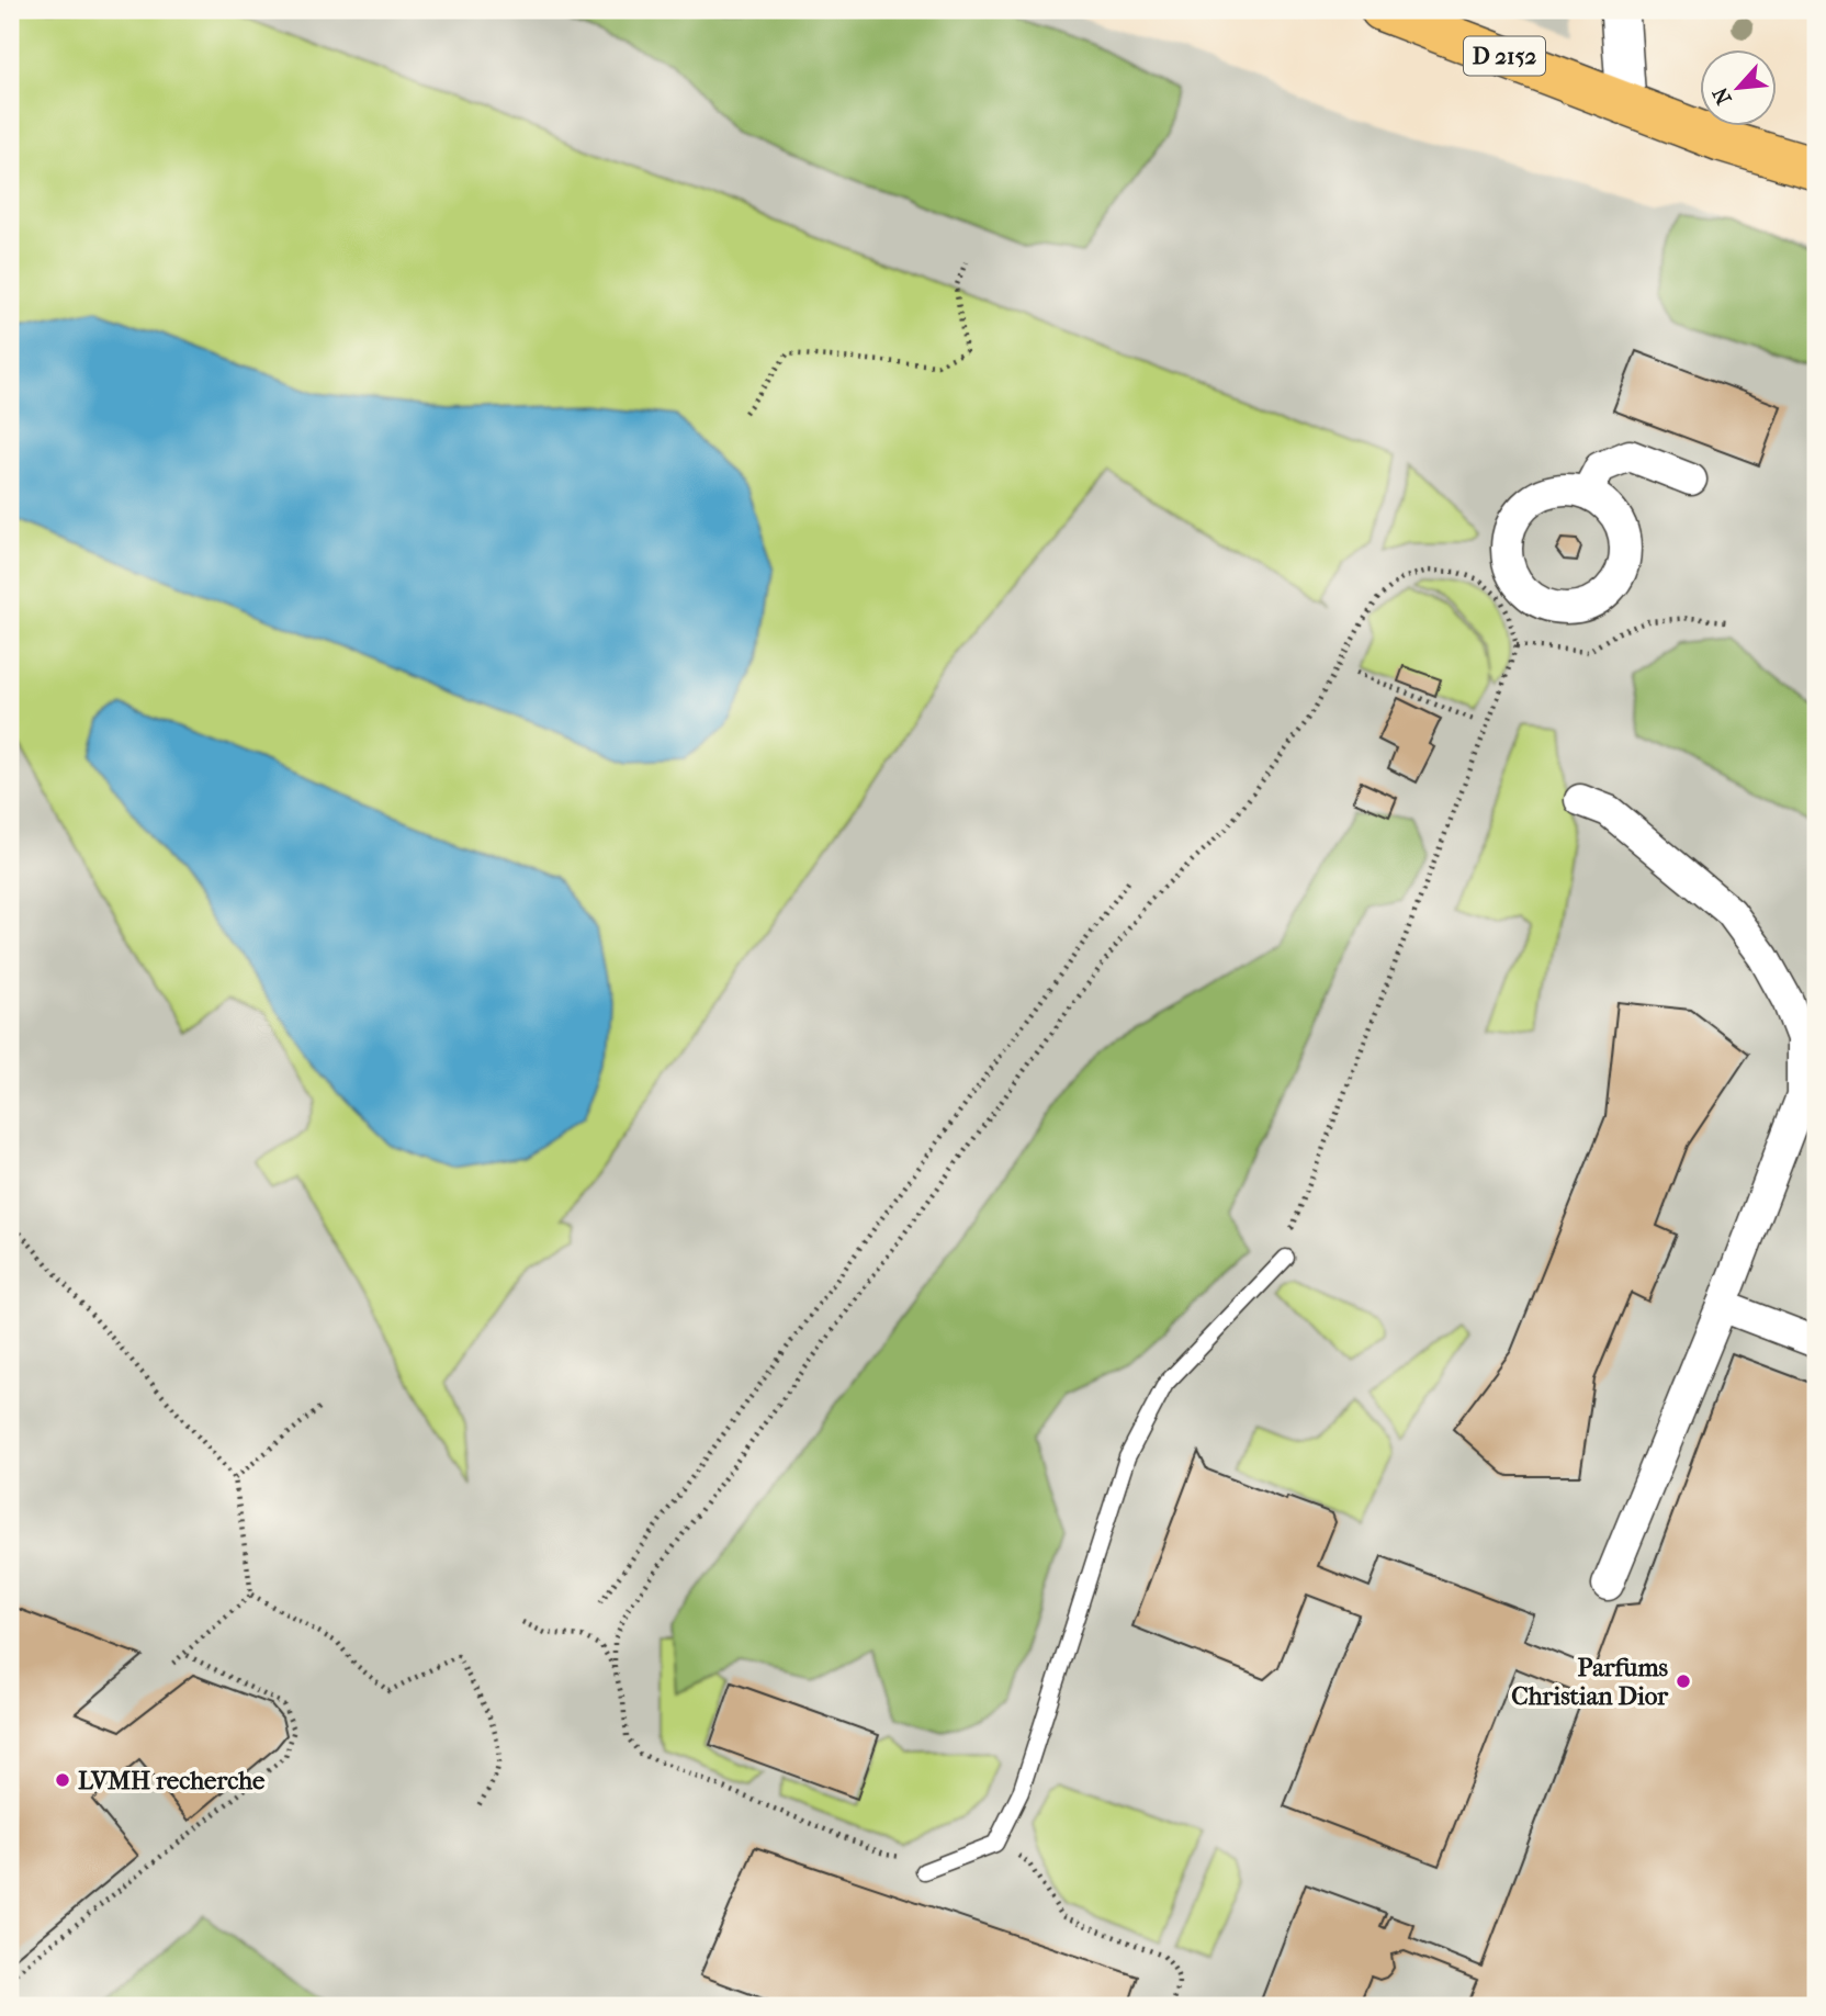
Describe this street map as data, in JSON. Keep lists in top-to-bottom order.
{
  "streets": {
    "main road": ["D 2152"]
  },
  "places": ["Parfums Christian Dior", "LVMH recherche"],
  "north": "bottom left"
}
